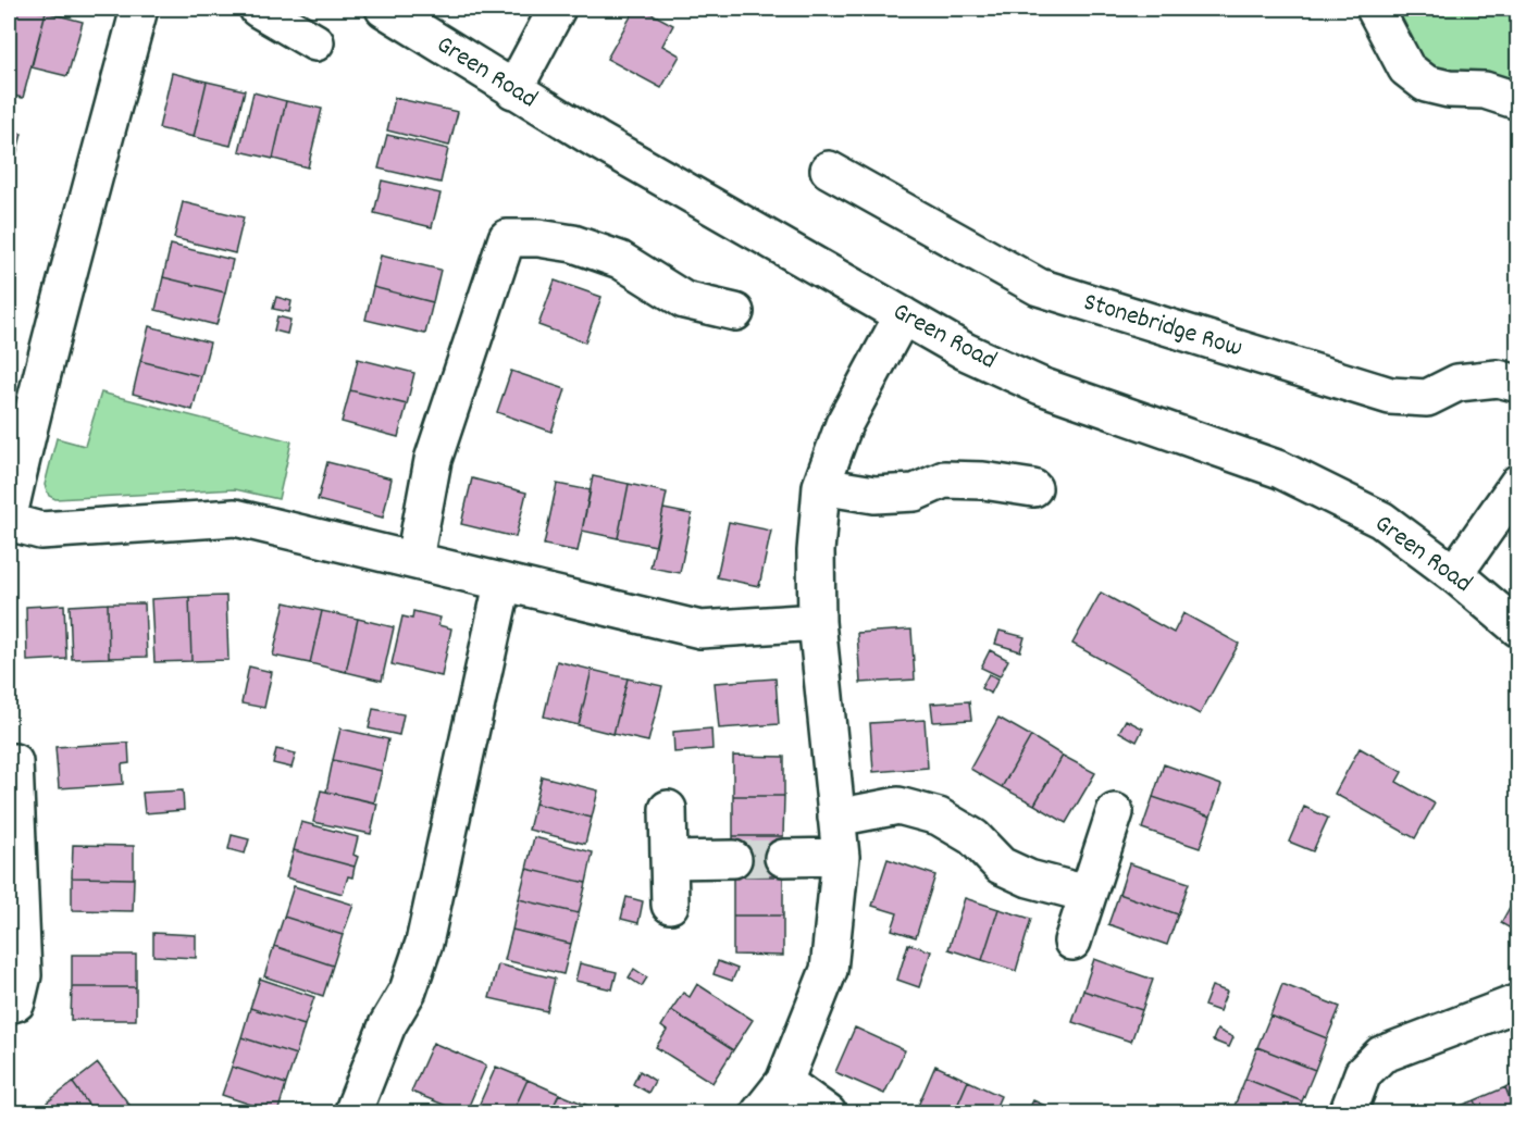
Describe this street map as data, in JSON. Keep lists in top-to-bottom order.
{
  "streets": {
    "street": ["Green Road", "Stonebridge Row"]
  }
}
